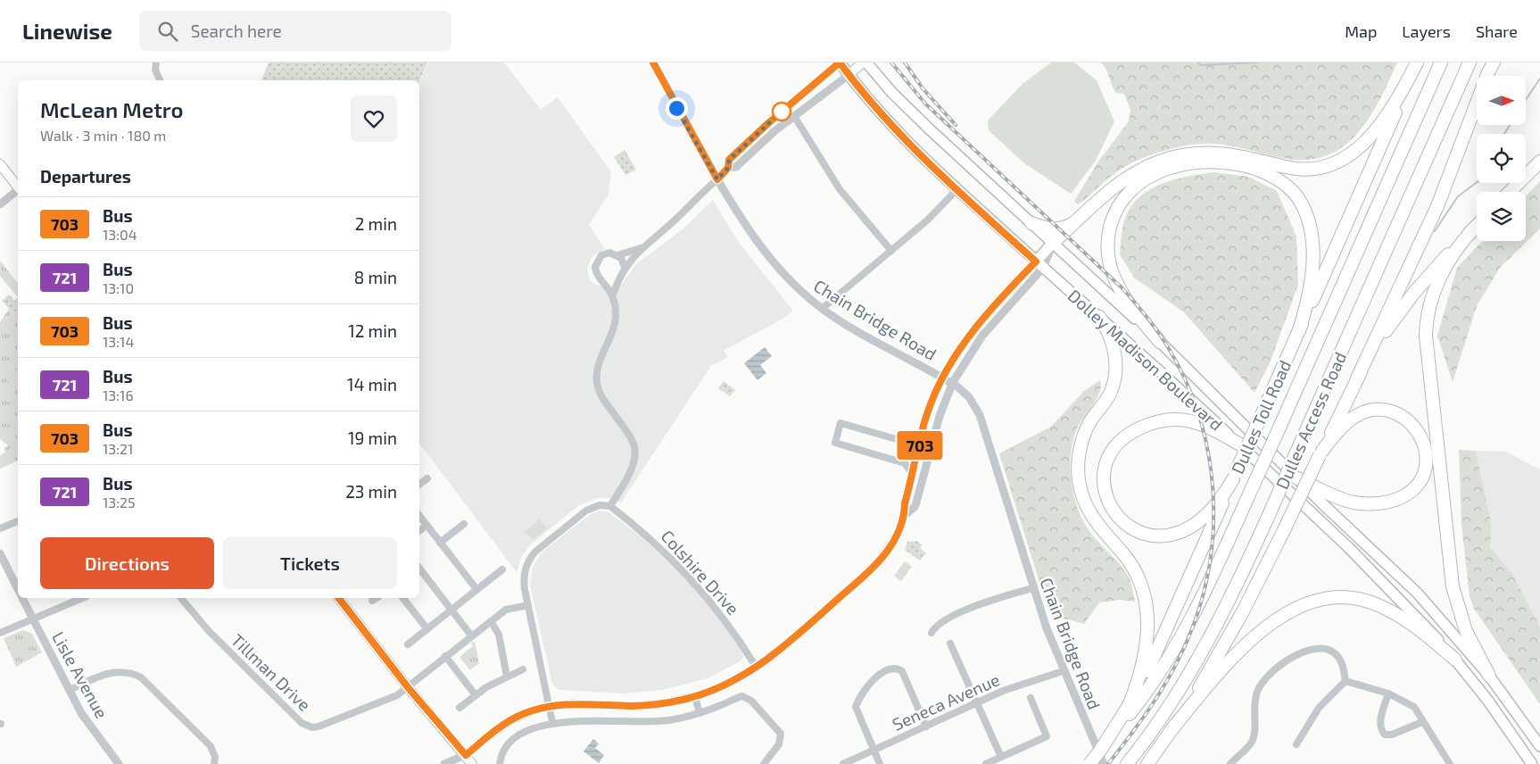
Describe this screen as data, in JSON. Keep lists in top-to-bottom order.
{
  "streets": {
    "highway": ["Dulles Toll Road", "Dulles Access Road"],
    "main road": ["Dolley Madison Boulevard"],
    "street": [
      "Chain Bridge Road",
      "Colshire Drive",
      "Tillman Drive",
      "Lisle Avenue",
      "Seneca Avenue"
    ]
  },
  "crossings": [
    ["Chain Bridge Road", "Seneca Avenue"],
    ["Dulles Toll Road", "Dulles Access Road"]
  ],
  "lines": ["bus line 703"],
  "north": "right",
  "page": {
    "header": "Linewise",
    "search": "Search here",
    "nav": ["Map", "Layers", "Share"],
    "on_map": "703",
    "heading": [
      ["McLean Metro", "Walk · 3 min · 180 m"],
      "Departures"
    ],
    "list": [
      {
        "mark": "703",
        "name": "Bus",
        "note": "13:04",
        "value": "2 min"
      },
      {
        "mark": "721",
        "name": "Bus",
        "note": "13:10",
        "value": "8 min"
      },
      {
        "mark": "703",
        "name": "Bus",
        "note": "13:14",
        "value": "12 min"
      },
      {
        "mark": "721",
        "name": "Bus",
        "note": "13:16",
        "value": "14 min"
      },
      {
        "mark": "703",
        "name": "Bus",
        "note": "13:21",
        "value": "19 min"
      },
      {
        "mark": "721",
        "name": "Bus",
        "note": "13:25",
        "value": "23 min"
      }
    ],
    "buttons": ["Directions", "Tickets"]
  }
}
